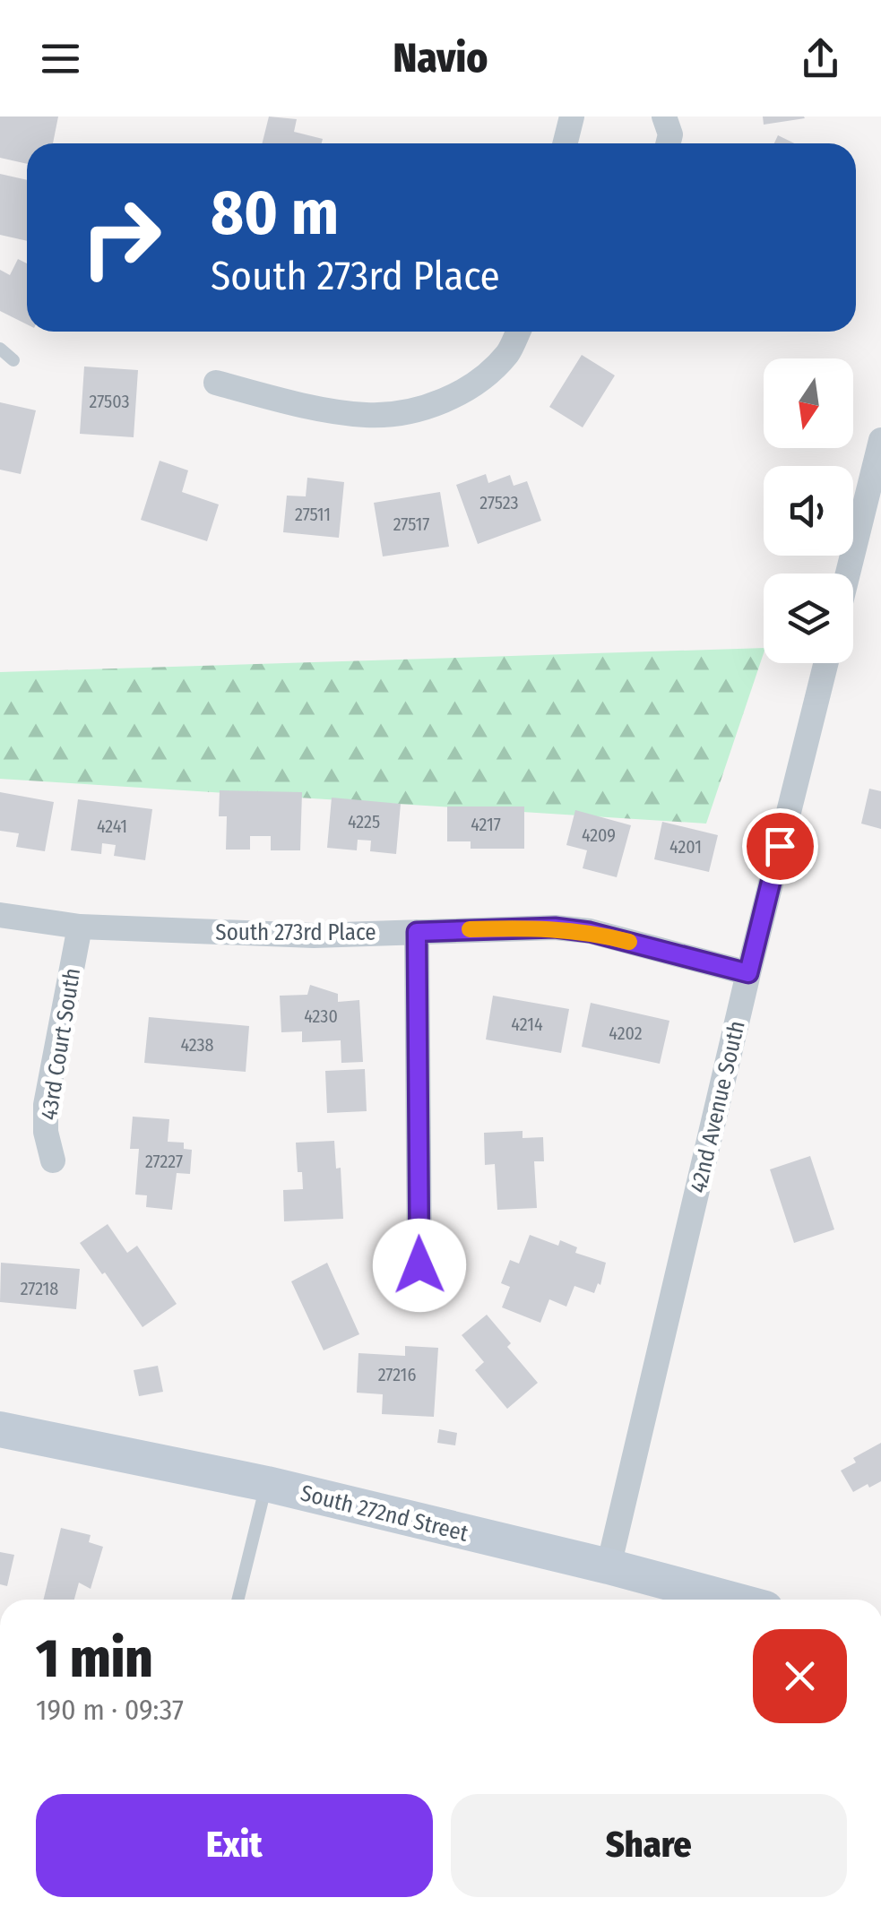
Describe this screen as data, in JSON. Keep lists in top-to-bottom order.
{
  "streets": {
    "main road": ["South 272nd Street"],
    "street": ["South 273rd Place", "43rd Court South", "42nd Avenue South"]
  },
  "crossings": [
    ["South 273rd Place", "43rd Court South"],
    ["South 273rd Place", "42nd Avenue South"],
    ["42nd Avenue South", "South 272nd Street"]
  ],
  "house_numbers": [
    "27503",
    "27523",
    "27511",
    "27517",
    "4225",
    "4217",
    "4241",
    "4209",
    "4201",
    "4230",
    "4214",
    "4202",
    "4238",
    "27227",
    "27218",
    "27216"
  ],
  "north": "bottom",
  "page": {
    "header": "Navio",
    "turn": ["80 m", "South 273rd Place"],
    "heading": ["1 min", "190 m · 09:37"],
    "buttons": ["Exit", "Share"]
  }
}
